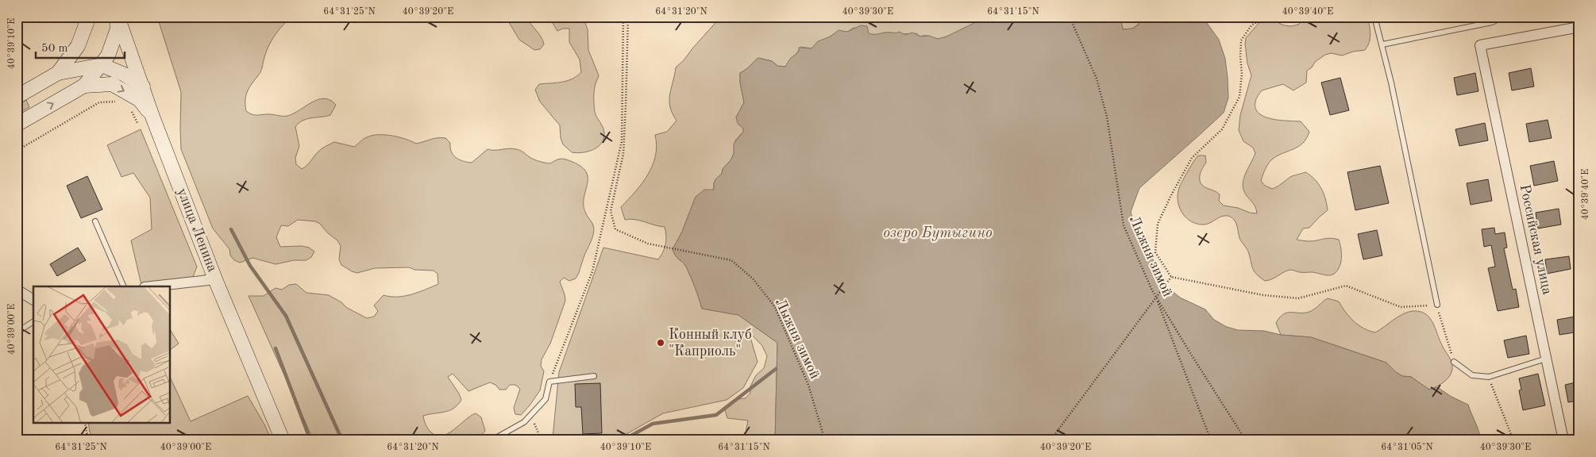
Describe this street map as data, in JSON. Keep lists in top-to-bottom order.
{
  "streets": {
    "street": ["улица Ленина", "Российская улица"],
    "path": ["Лыжня зимой"]
  },
  "water": ["озеро Бутыгино"],
  "places": ["Конный клуб \"Каприоль\""],
  "scale_bar": "50 m",
  "coordinates": [
    "64°31'25\"N",
    "40°39'20\"E",
    "64°31'20\"N",
    "40°39'30\"E",
    "64°31'15\"N",
    "40°39'40\"E",
    "40°39'10\"E",
    "40°39'00\"E",
    "64°31'05\"N"
  ]
}
